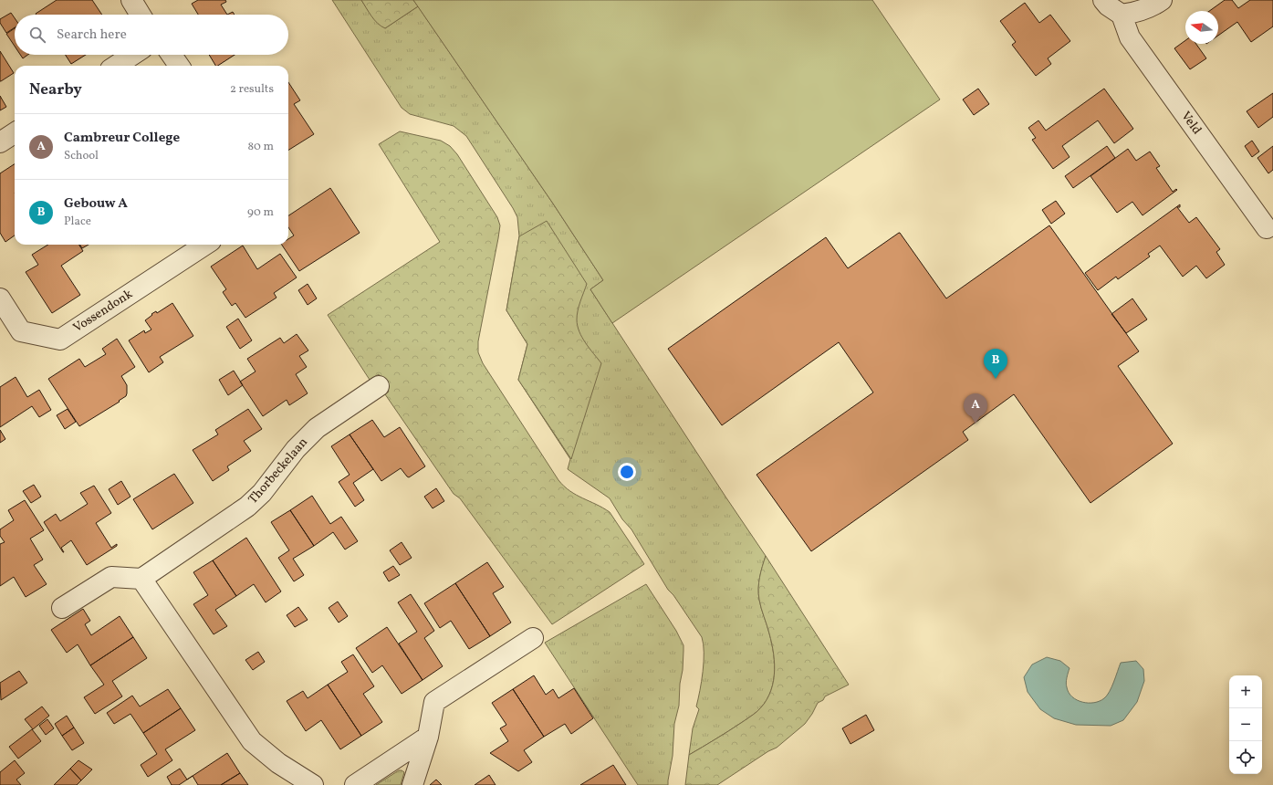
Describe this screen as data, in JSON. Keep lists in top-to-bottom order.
{
  "streets": {
    "street": ["Veld", "Vossendonk", "Thorbeckelaan"]
  },
  "north": "left",
  "page": {
    "search": "Search here",
    "heading": ["Nearby", "2 results"],
    "list": [
      {
        "mark": "A",
        "name": "Cambreur College",
        "note": "School",
        "value": "80 m"
      },
      {
        "mark": "B",
        "name": "Gebouw A",
        "note": "Place",
        "value": "90 m"
      }
    ],
    "pins": ["B", "A"],
    "map_buttons": ["+", "−"]
  }
}
